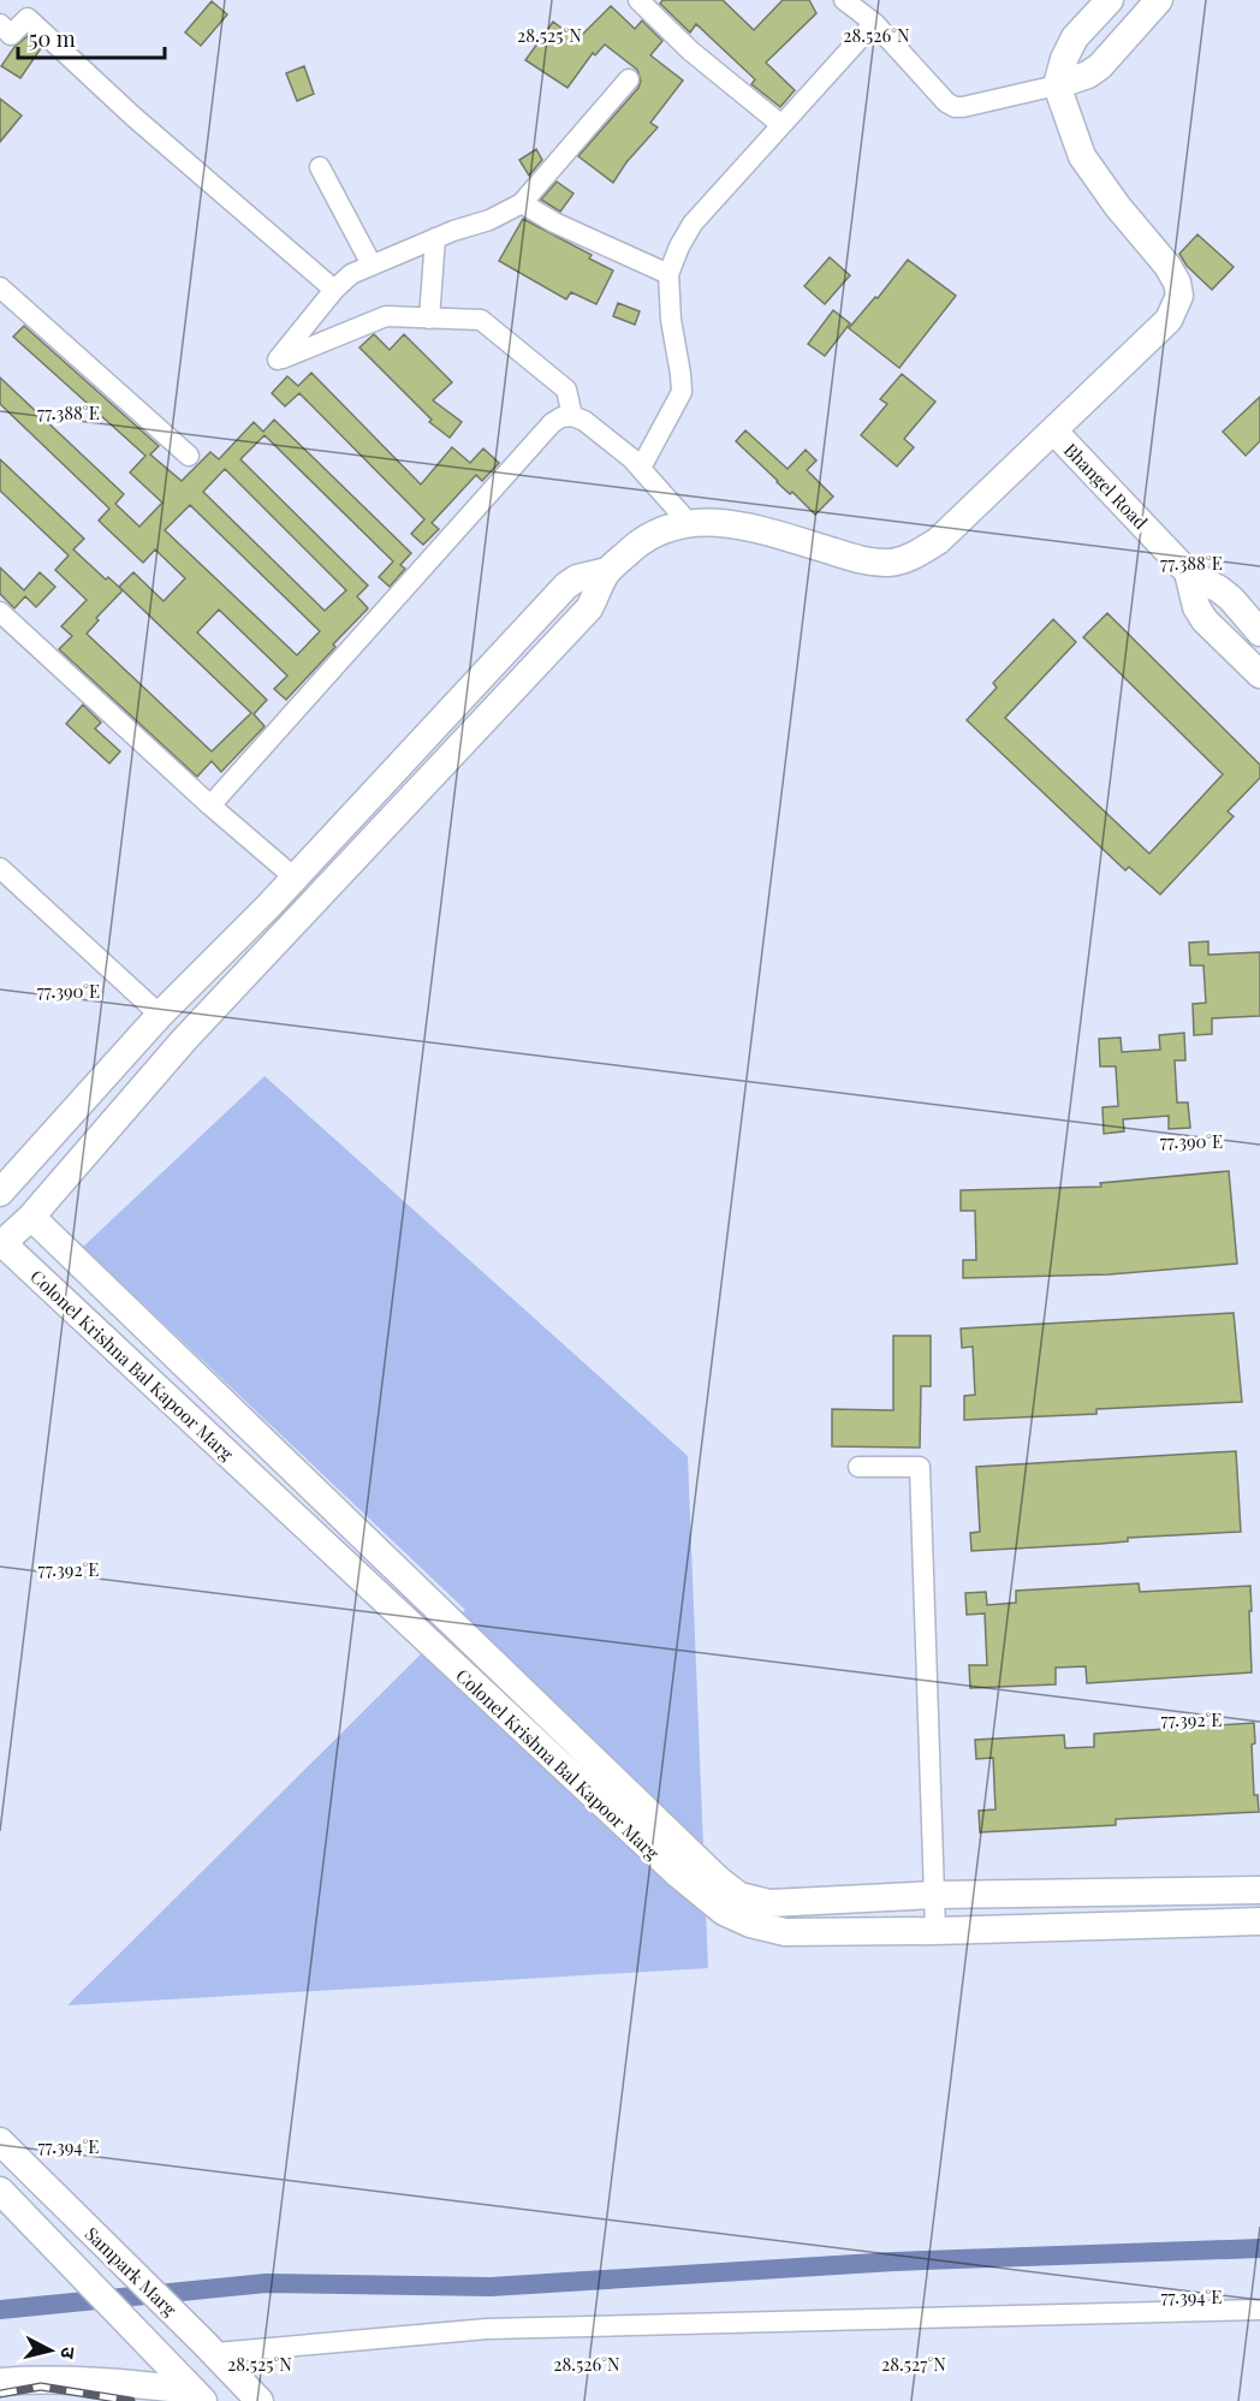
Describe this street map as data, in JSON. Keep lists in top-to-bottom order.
{
  "streets": {
    "street": ["Bhangel Road", "Colonel Krishna Bal Kapoor Marg", "Sampark Marg"]
  },
  "scale_bar": "50 m",
  "north": "right",
  "coordinates": [
    "28.525°N",
    "28.526°N",
    "77.388°E",
    "77.390°E",
    "77.392°E",
    "77.394°E",
    "28.527°N"
  ]
}
